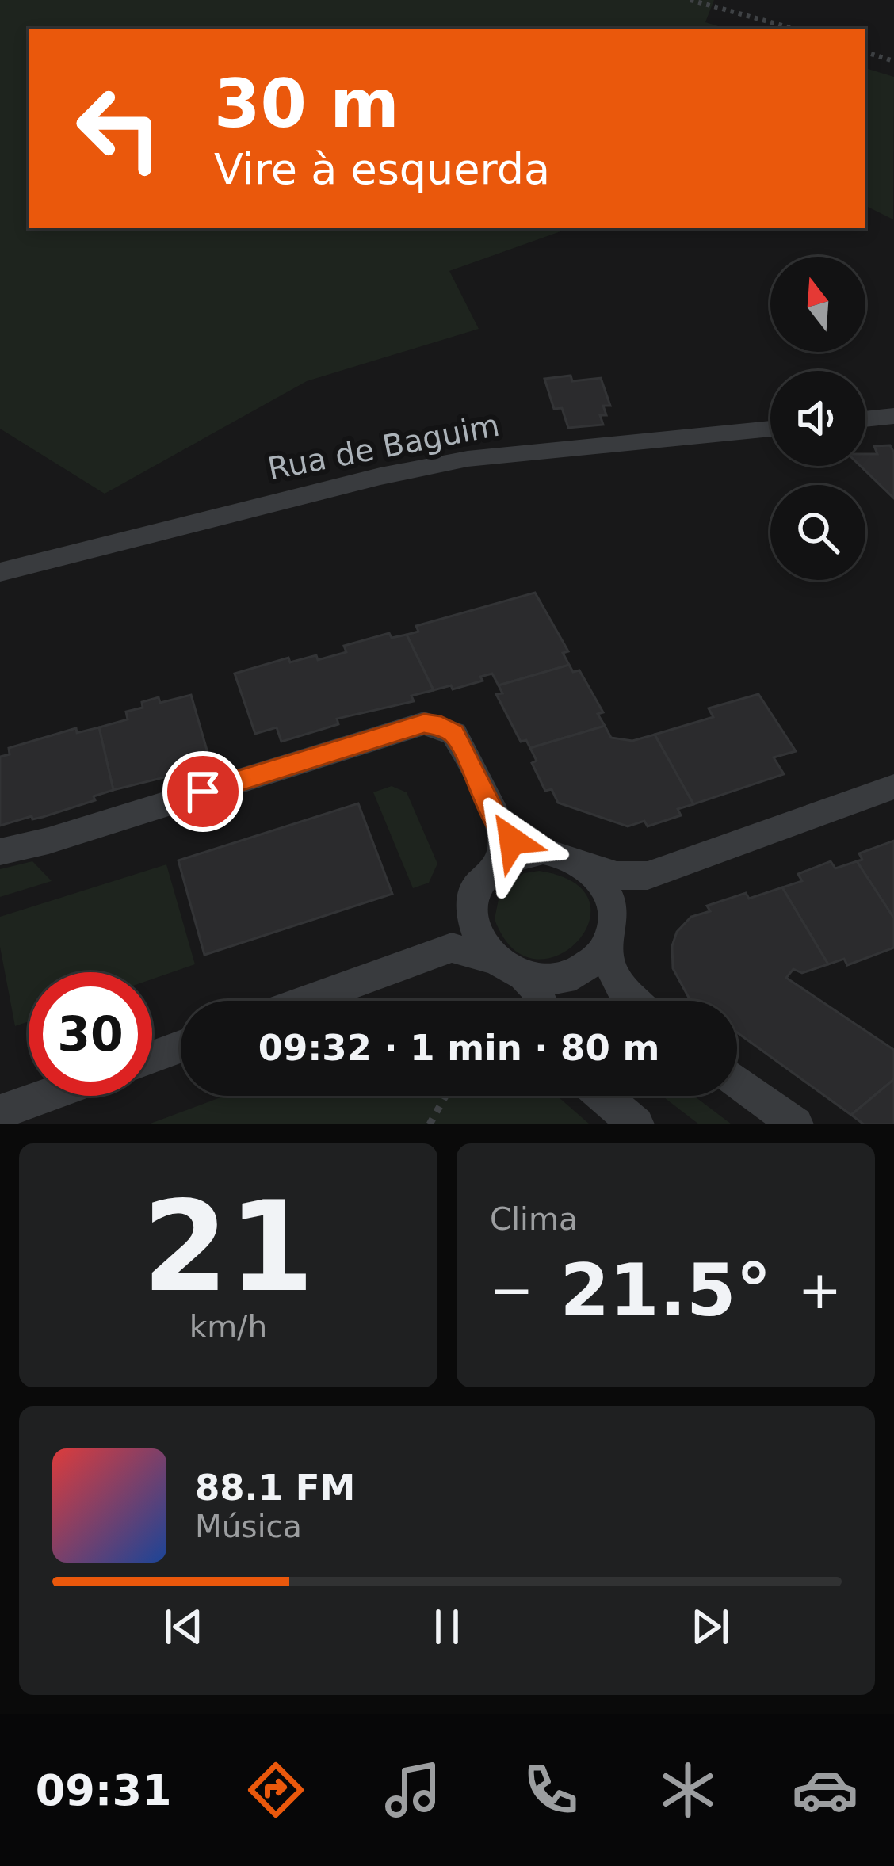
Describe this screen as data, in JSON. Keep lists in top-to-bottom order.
{
  "streets": {
    "street": ["Rua de Baguim"]
  },
  "north": "top",
  "page": {
    "turn": ["30 m", "Vire à esquerda"],
    "limit": "30",
    "trip": "09:32 · 1 min · 80 m",
    "tile": [
      ["21", "km/h"],
      "Clima"
    ],
    "heat": ["−", "21.5°", "+"],
    "song": ["88.1 FM", "Música"],
    "tabs": "09:31"
  }
}
